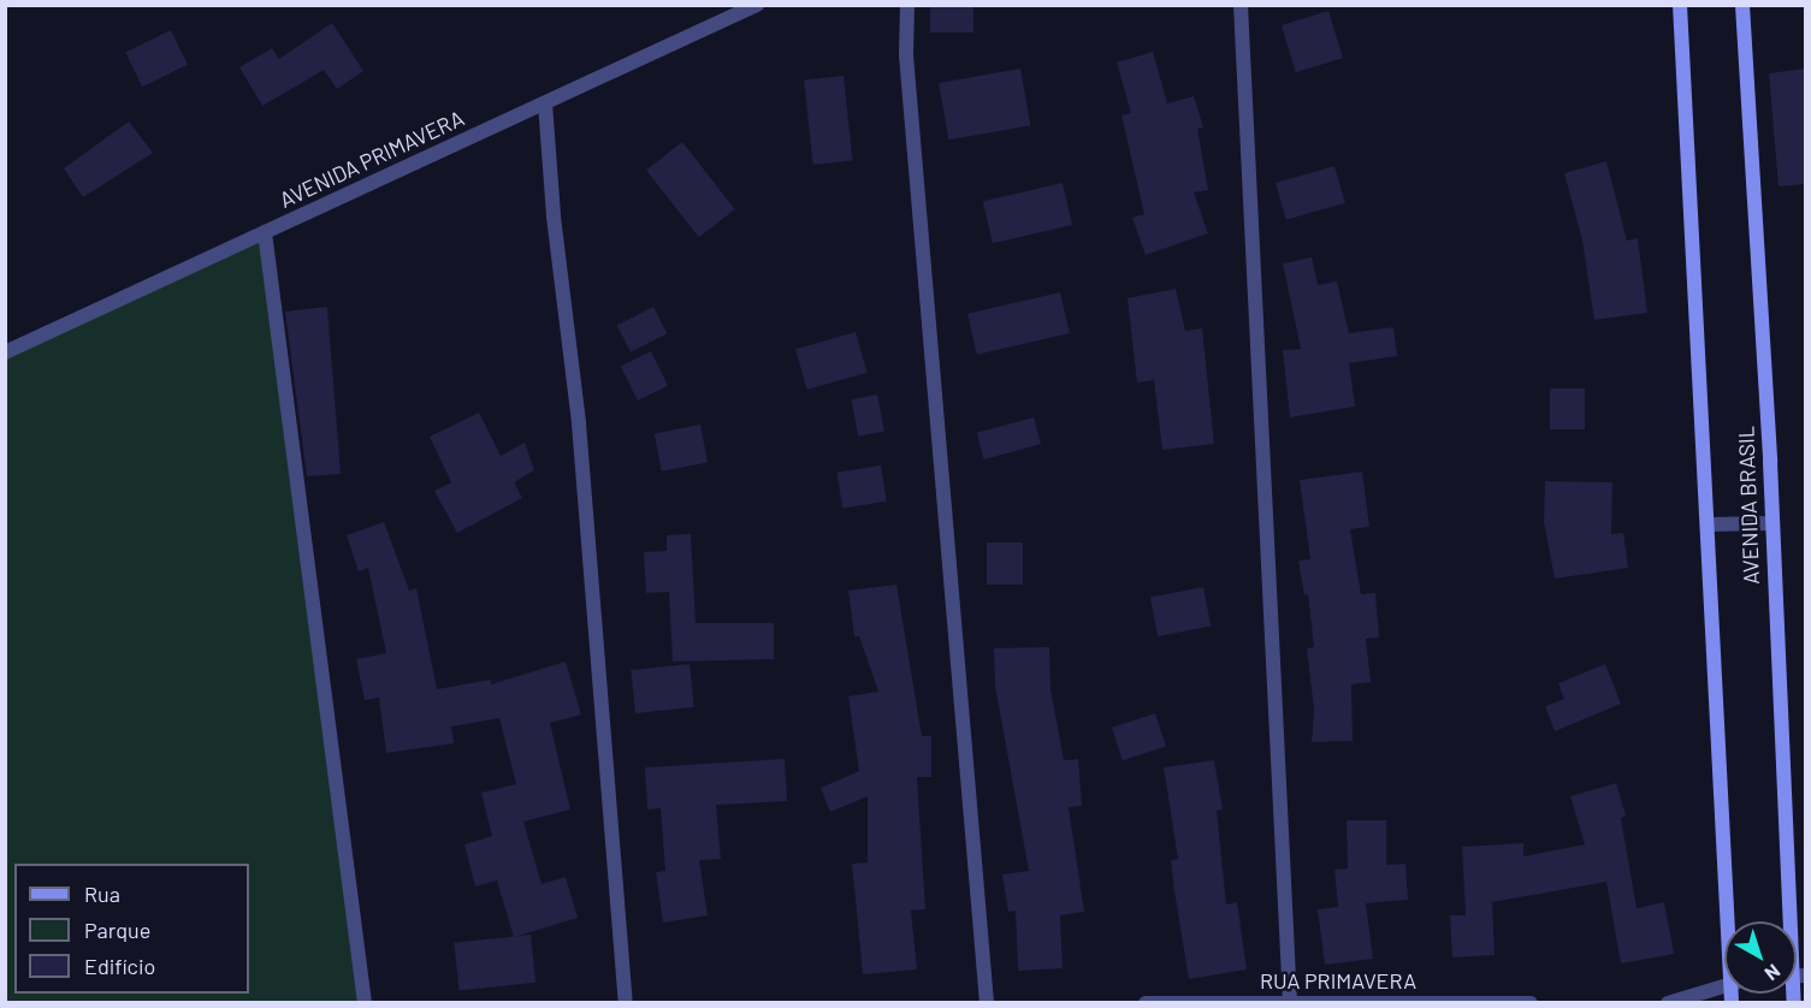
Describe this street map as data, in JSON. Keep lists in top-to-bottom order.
{
  "streets": {
    "street": ["AVENIDA PRIMAVERA", "AVENIDA BRASIL", "RUA PRIMAVERA"]
  },
  "legend": ["Rua", "Parque", "Edifício"],
  "north": "bottom right"
}
